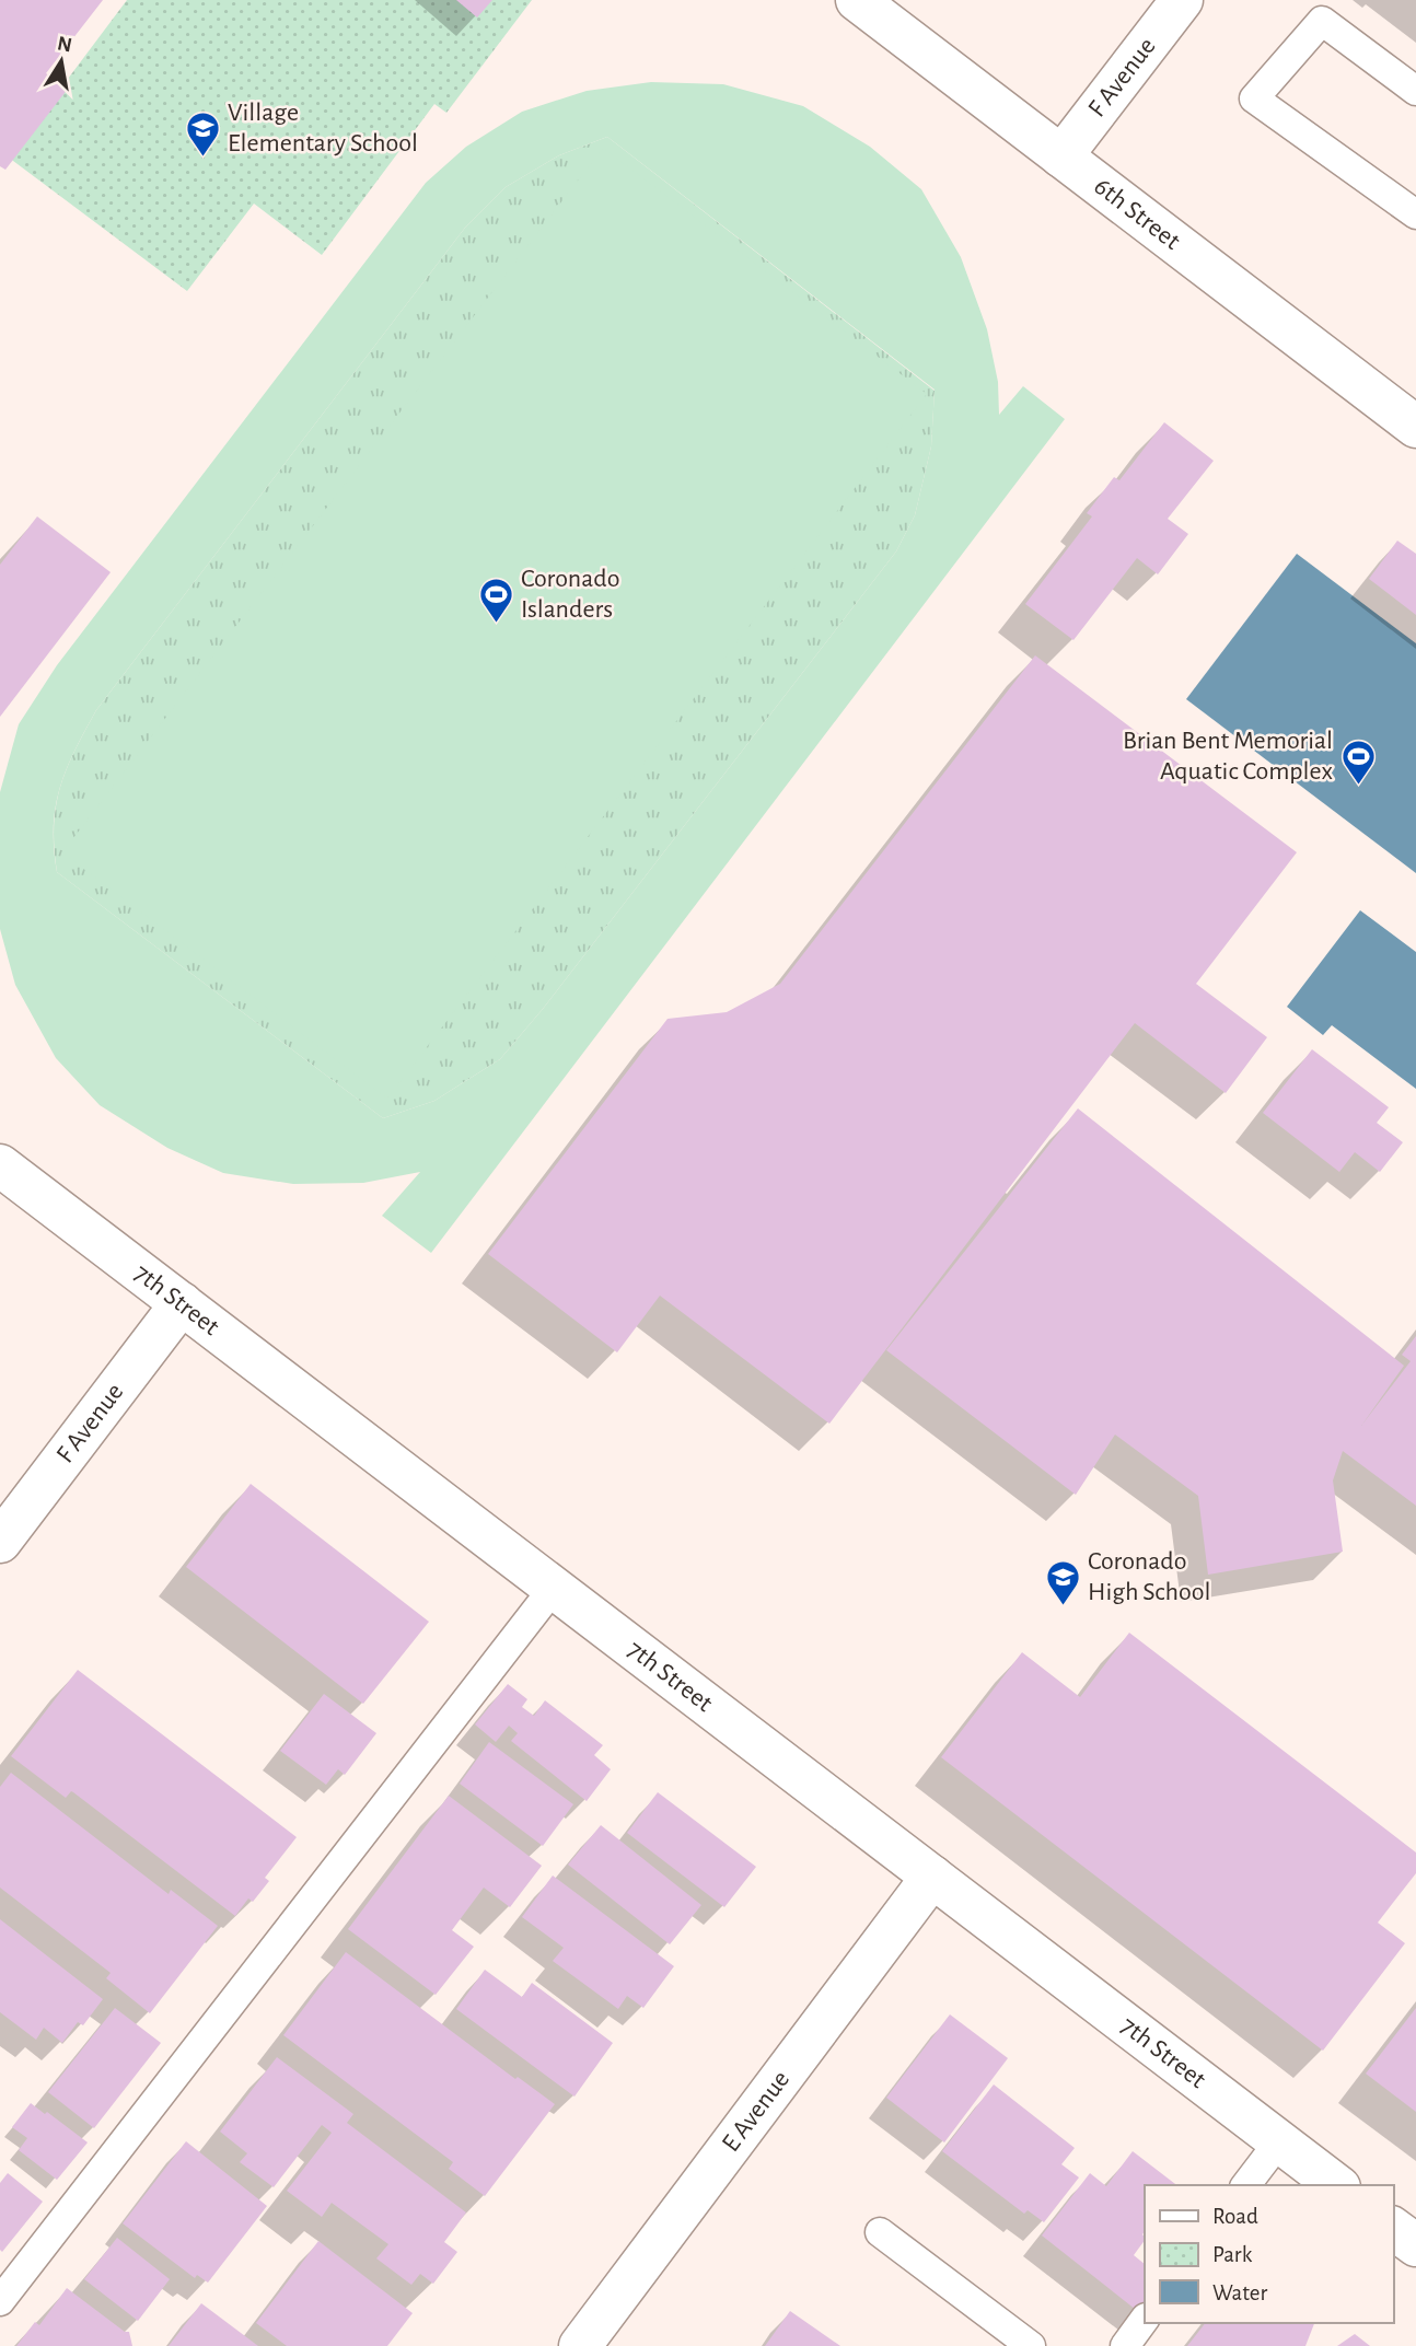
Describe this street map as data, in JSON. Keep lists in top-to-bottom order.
{
  "streets": {
    "street": [
      "F Avenue",
      "6th Street",
      "7th Street",
      "E Avenue"
    ]
  },
  "crossings": [
    ["F Avenue", "6th Street"],
    ["F Avenue", "7th Street"],
    ["7th Street", "E Avenue"]
  ],
  "places": {
    "school or university": ["Village Elementary School", "Coronado High School"],
    "sports": ["Coronado Islanders", "Brian Bent Memorial Aquatic Complex"]
  },
  "legend": ["Road", "Park", "Water"],
  "north": "top"
}
